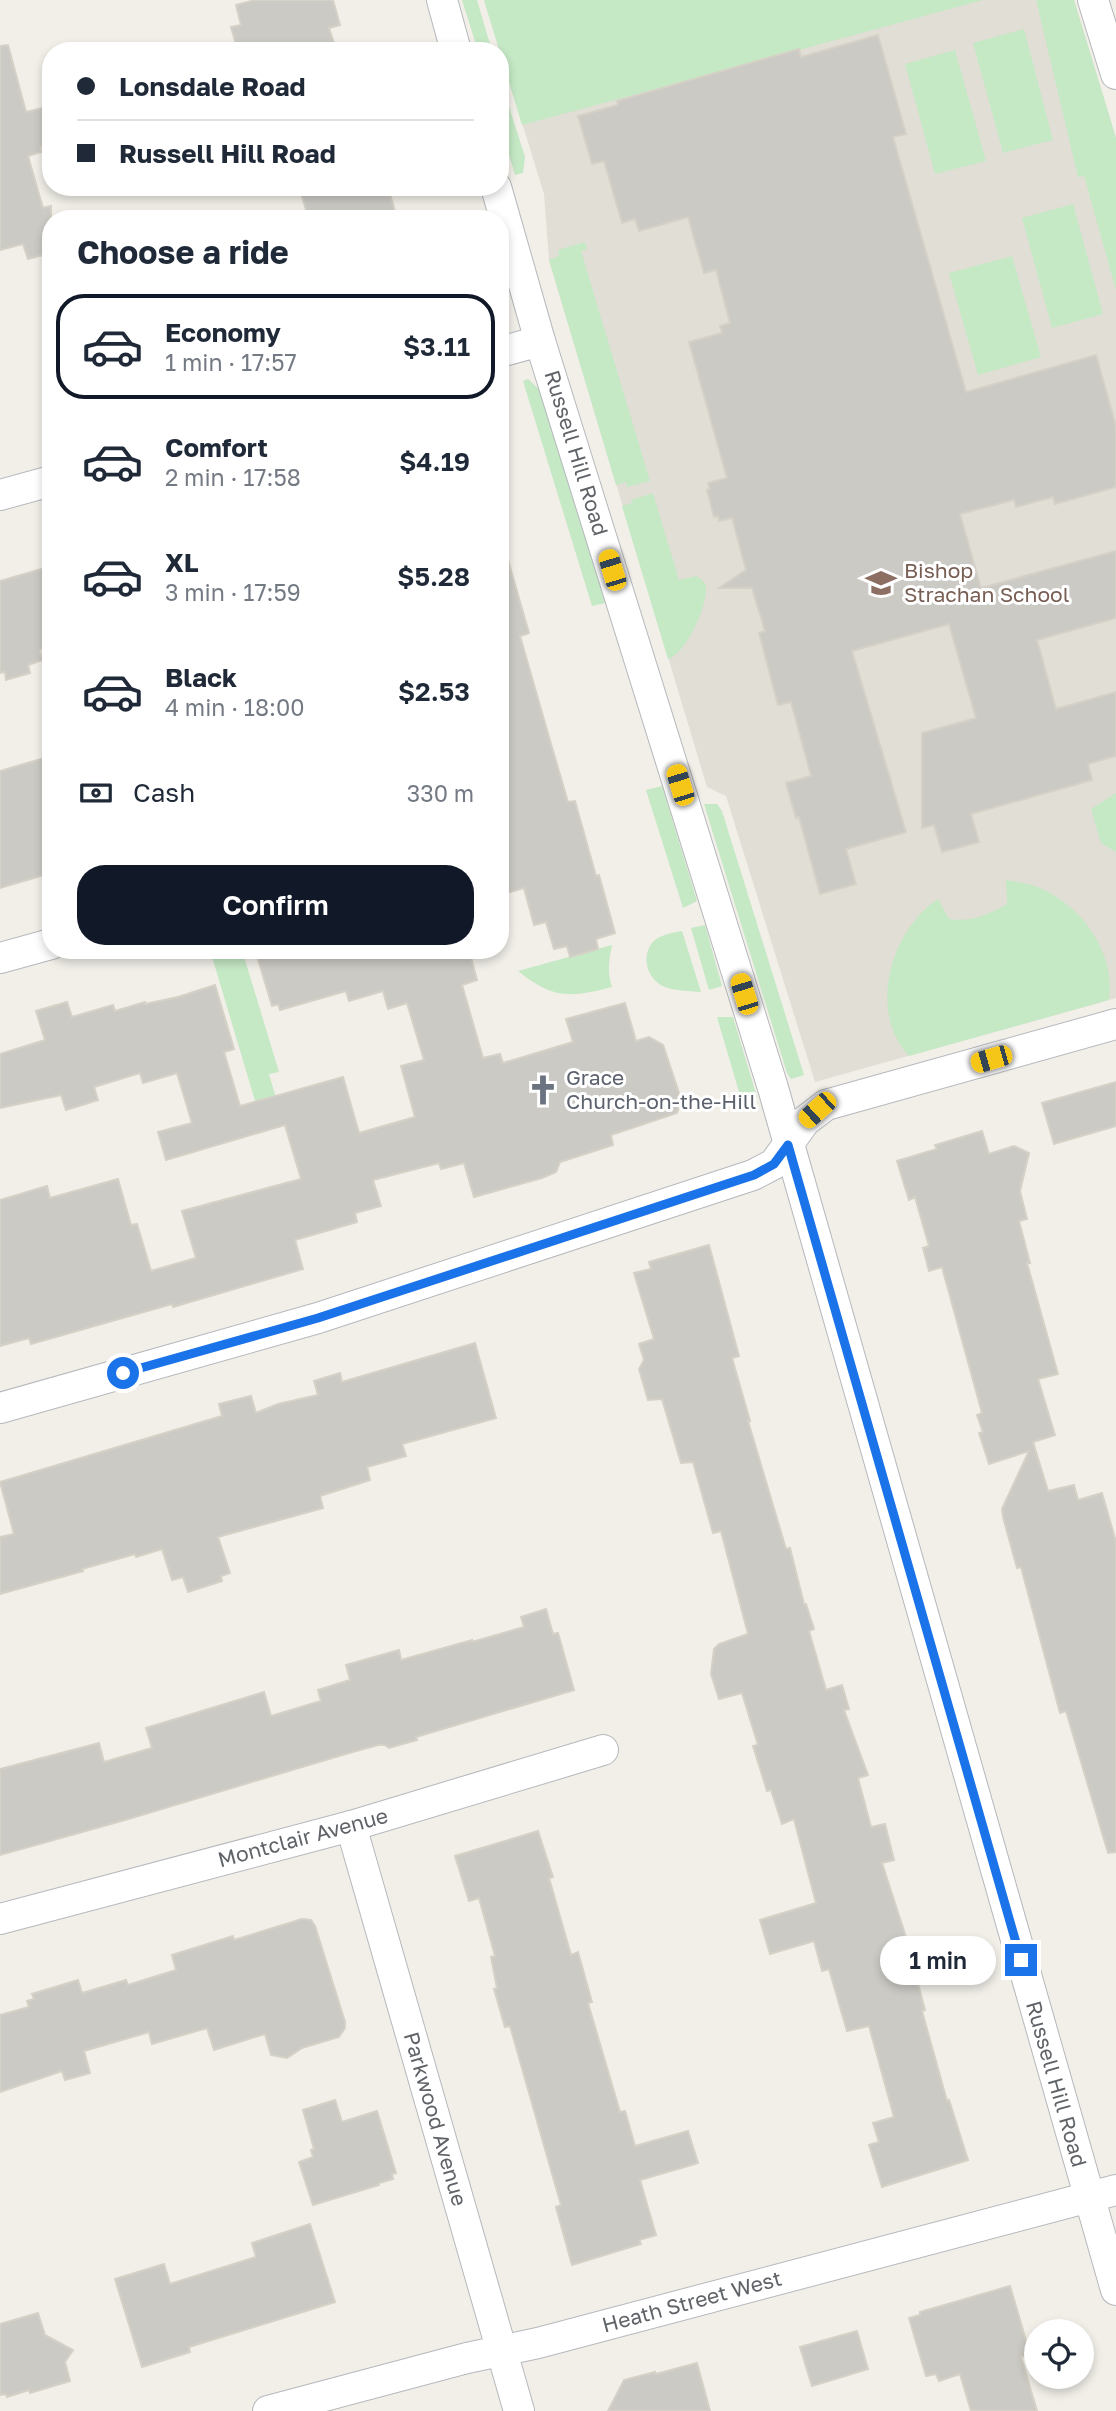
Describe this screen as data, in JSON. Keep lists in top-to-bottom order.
{
  "streets": {
    "street": [
      "Russell Hill Road",
      "Montclair Avenue",
      "Parkwood Avenue",
      "Heath Street West"
    ]
  },
  "crossings": [
    ["Russell Hill Road", "Heath Street West"],
    ["Montclair Avenue", "Parkwood Avenue"],
    ["Parkwood Avenue", "Heath Street West"]
  ],
  "places": {
    "school or university": ["Bishop Strachan School"],
    "church": ["Grace Church-on-the-Hill"]
  },
  "page": {
    "banner": ["Lonsdale Road", "Russell Hill Road"],
    "heading": "Choose a ride",
    "list": [
      {
        "name": "Economy",
        "note": "1 min · 17:57",
        "value": "$3.11"
      },
      {
        "name": "Comfort",
        "note": "2 min · 17:58",
        "value": "$4.19"
      },
      {
        "name": "XL",
        "note": "3 min · 17:59",
        "value": "$5.28"
      },
      {
        "name": "Black",
        "note": "4 min · 18:00",
        "value": "$2.53"
      }
    ],
    "pay": ["Cash", "330 m"],
    "buttons": "Confirm",
    "bubble": "1 min"
  }
}
